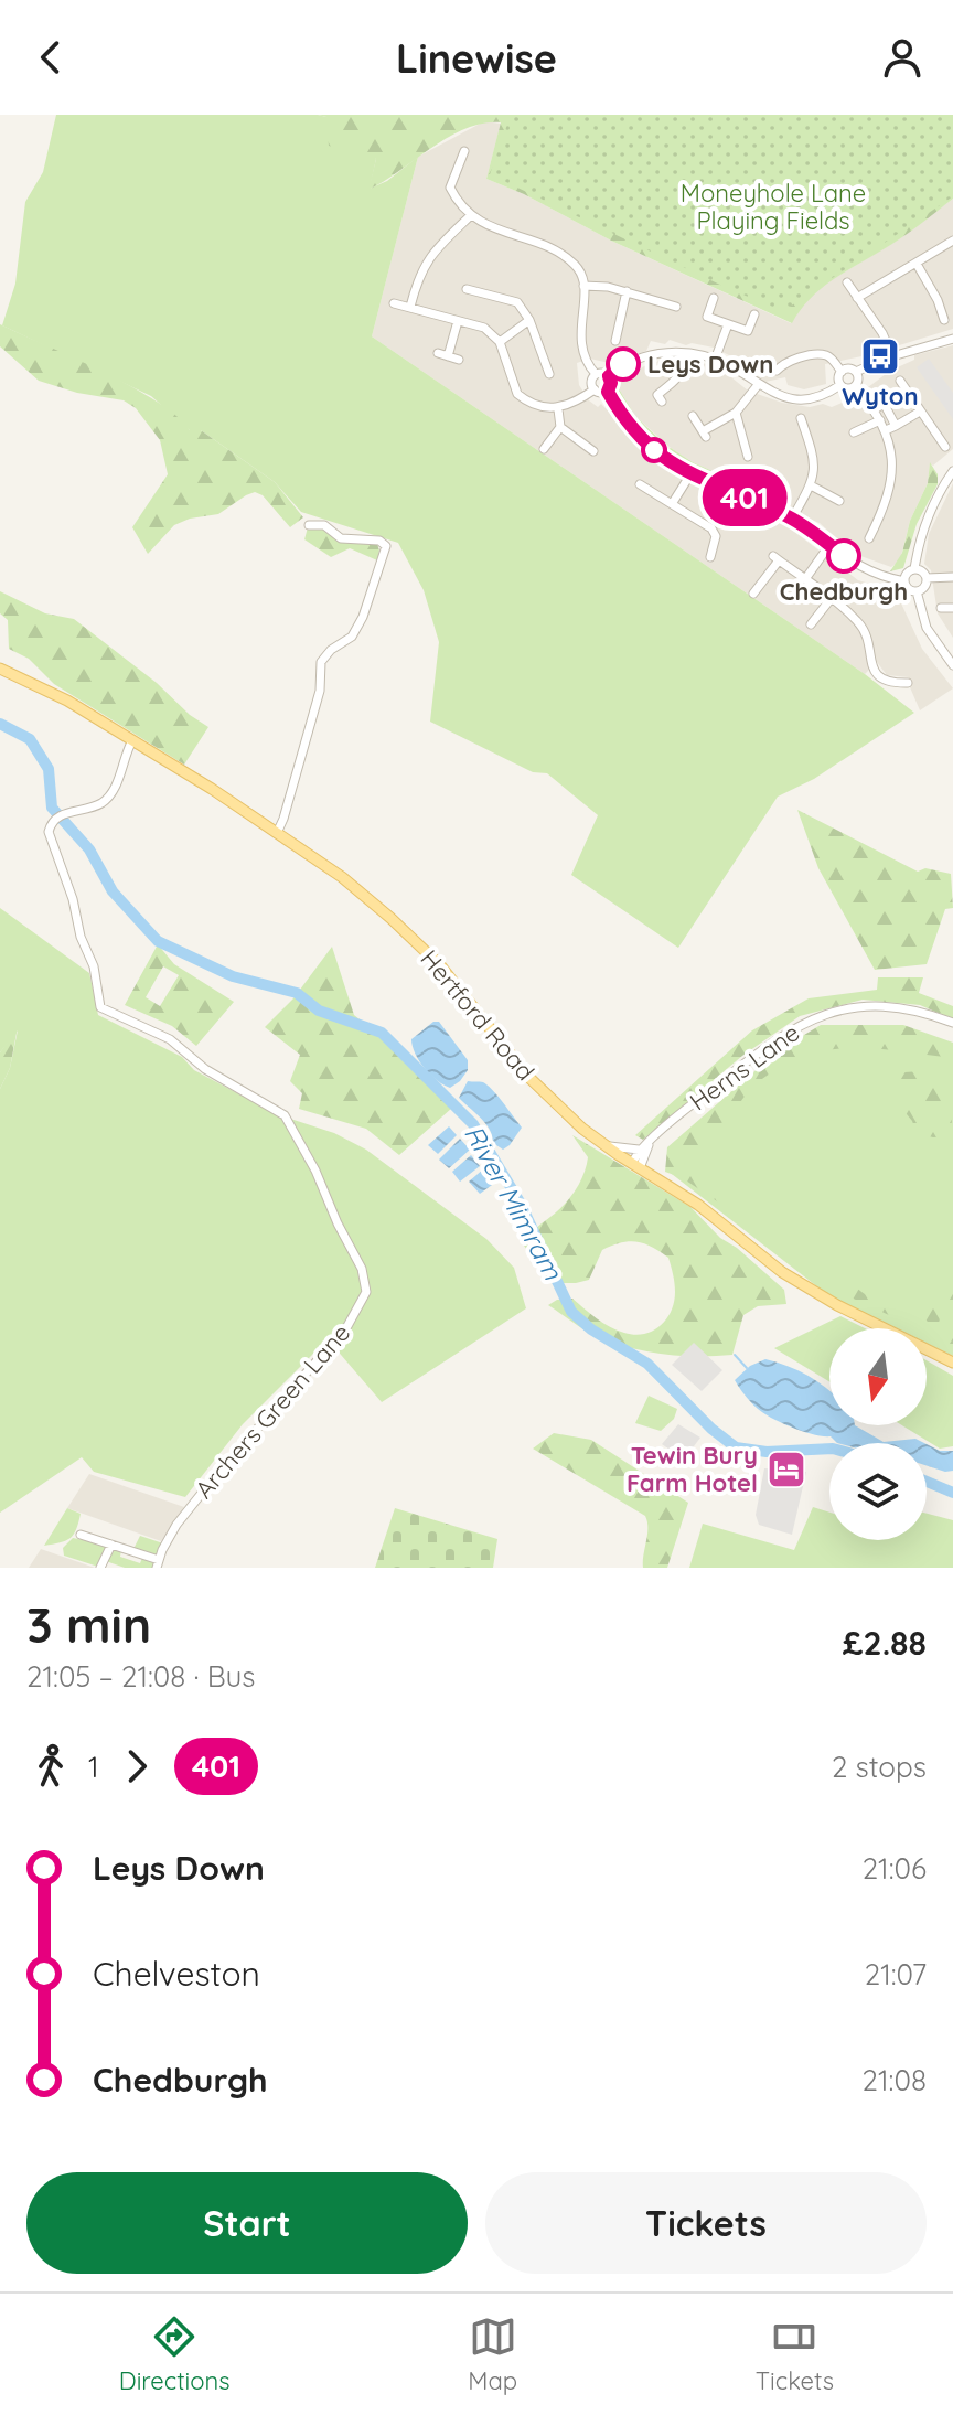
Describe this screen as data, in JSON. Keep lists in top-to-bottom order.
{
  "streets": {
    "main road": ["Hertford Road"],
    "street": ["Herns Lane", "Archers Green Lane"]
  },
  "crossings": [
    ["Hertford Road", "Herns Lane"],
    ["Hertford Road", "Archers Green Lane"]
  ],
  "water": ["River Mimram"],
  "parks": ["Moneyhole Lane Playing Fields"],
  "places": {
    "bus stop": ["Wyton"],
    "other": ["Leys Down", "Chedburgh"],
    "hotel": ["Tewin Bury Farm Hotel"]
  },
  "lines": ["bus line 401"],
  "north": "bottom",
  "page": {
    "header": "Linewise",
    "on_map": "401",
    "heading": ["3 min", "21:05 – 21:08 · Bus", "£2.88"],
    "legs": ["1", "401", "2 stops"],
    "list": [
      {
        "name": "Leys Down",
        "value": "21:06"
      },
      {
        "name": "Chelveston",
        "value": "21:07"
      },
      {
        "name": "Chedburgh",
        "value": "21:08"
      }
    ],
    "buttons": ["Start", "Tickets"],
    "tabs": ["Directions", "Map", "Tickets"]
  }
}
